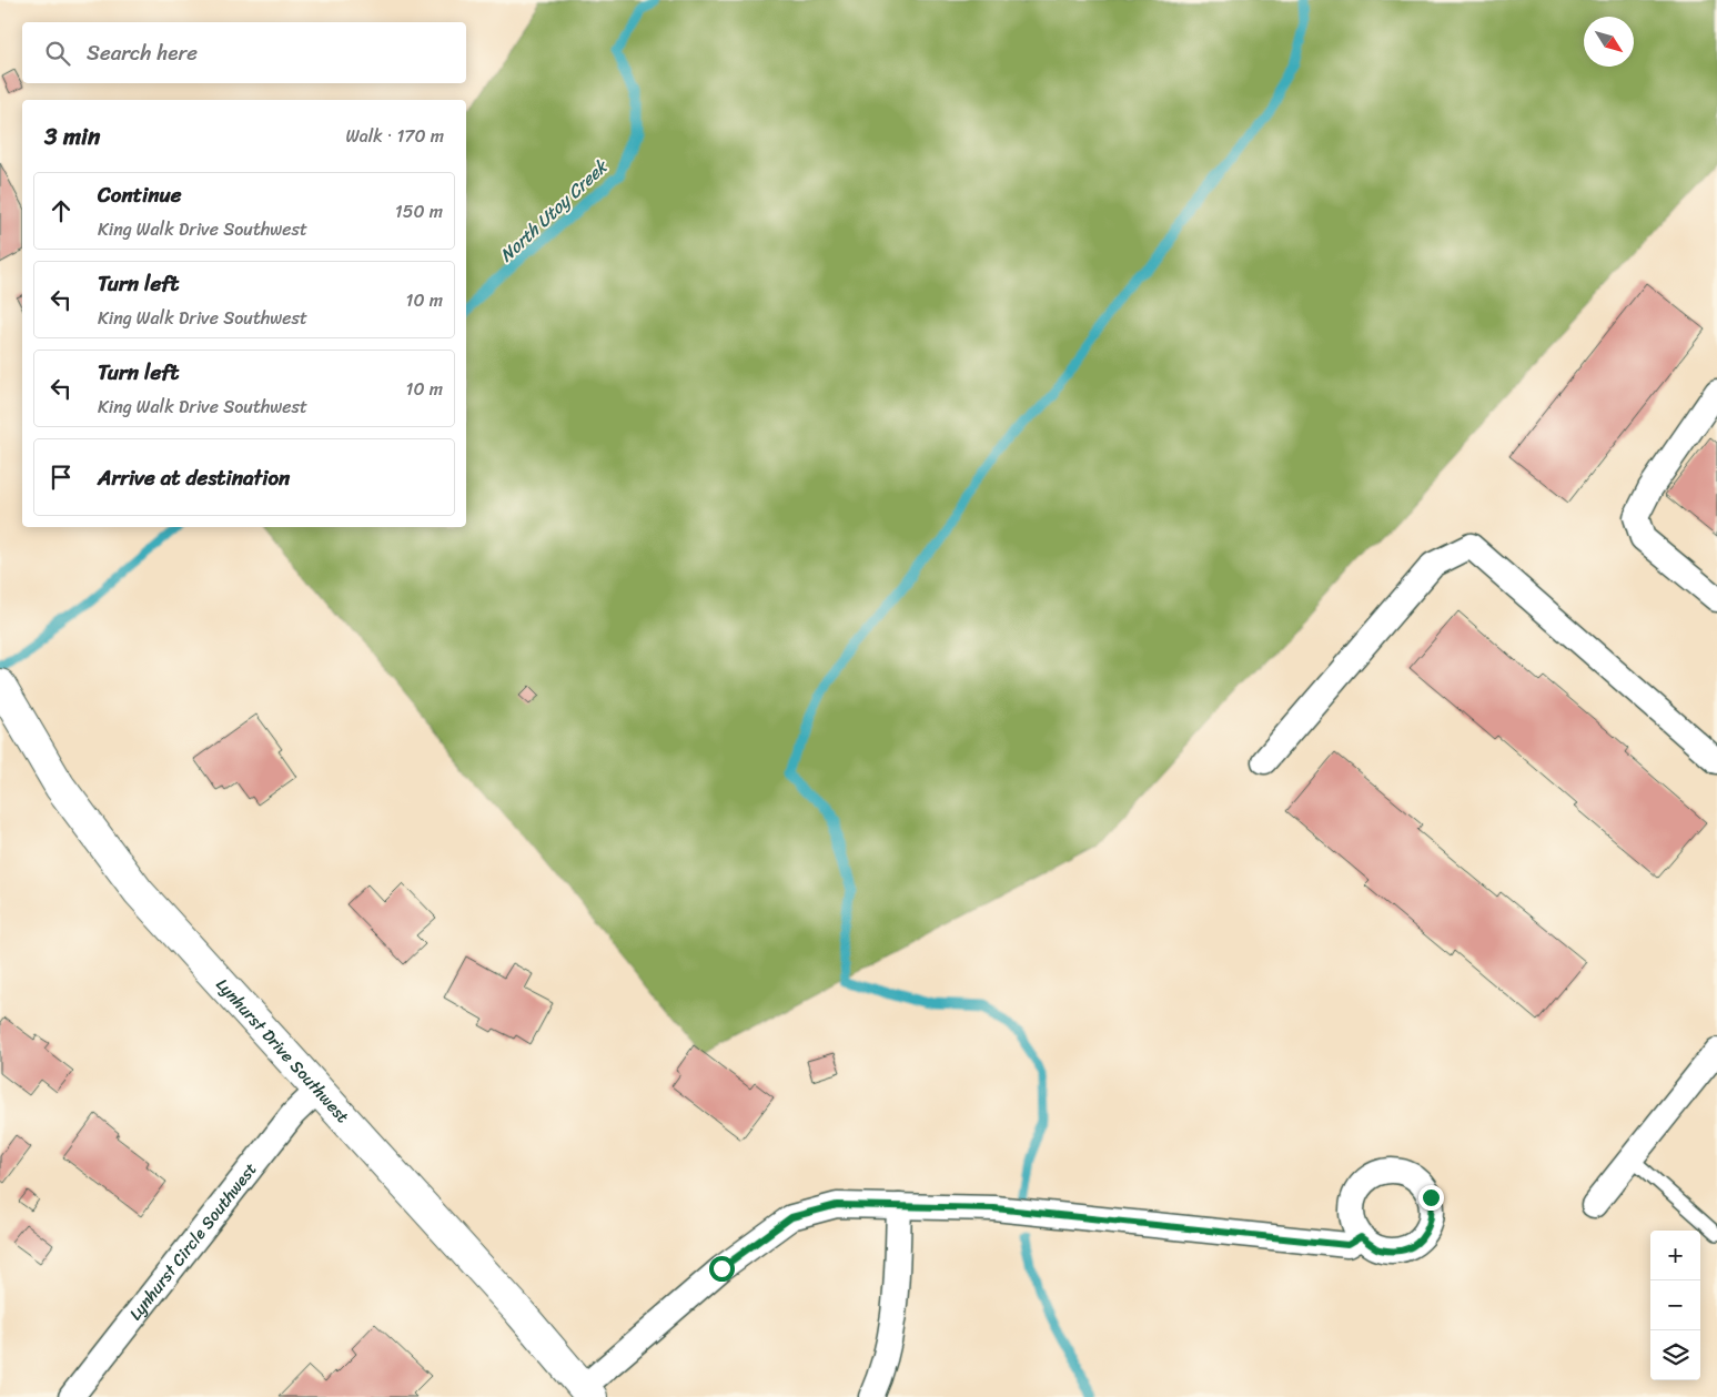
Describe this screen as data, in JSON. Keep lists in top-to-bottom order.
{
  "streets": {
    "street": ["Lynhurst Drive Southwest", "Lynhurst Circle Southwest"]
  },
  "crossings": [
    ["Lynhurst Drive Southwest", "Lynhurst Circle Southwest"]
  ],
  "water": ["North Utoy Creek"],
  "north": "bottom right",
  "page": {
    "search": "Search here",
    "heading": ["3 min", "Walk · 170 m"],
    "list": [
      ["Continue", "King Walk Drive Southwest", "150 m"],
      ["Turn left", "King Walk Drive Southwest", "10 m"],
      ["Turn left", "King Walk Drive Southwest", "10 m"],
      "Arrive at destination"
    ],
    "map_buttons": ["+", "−"]
  }
}
